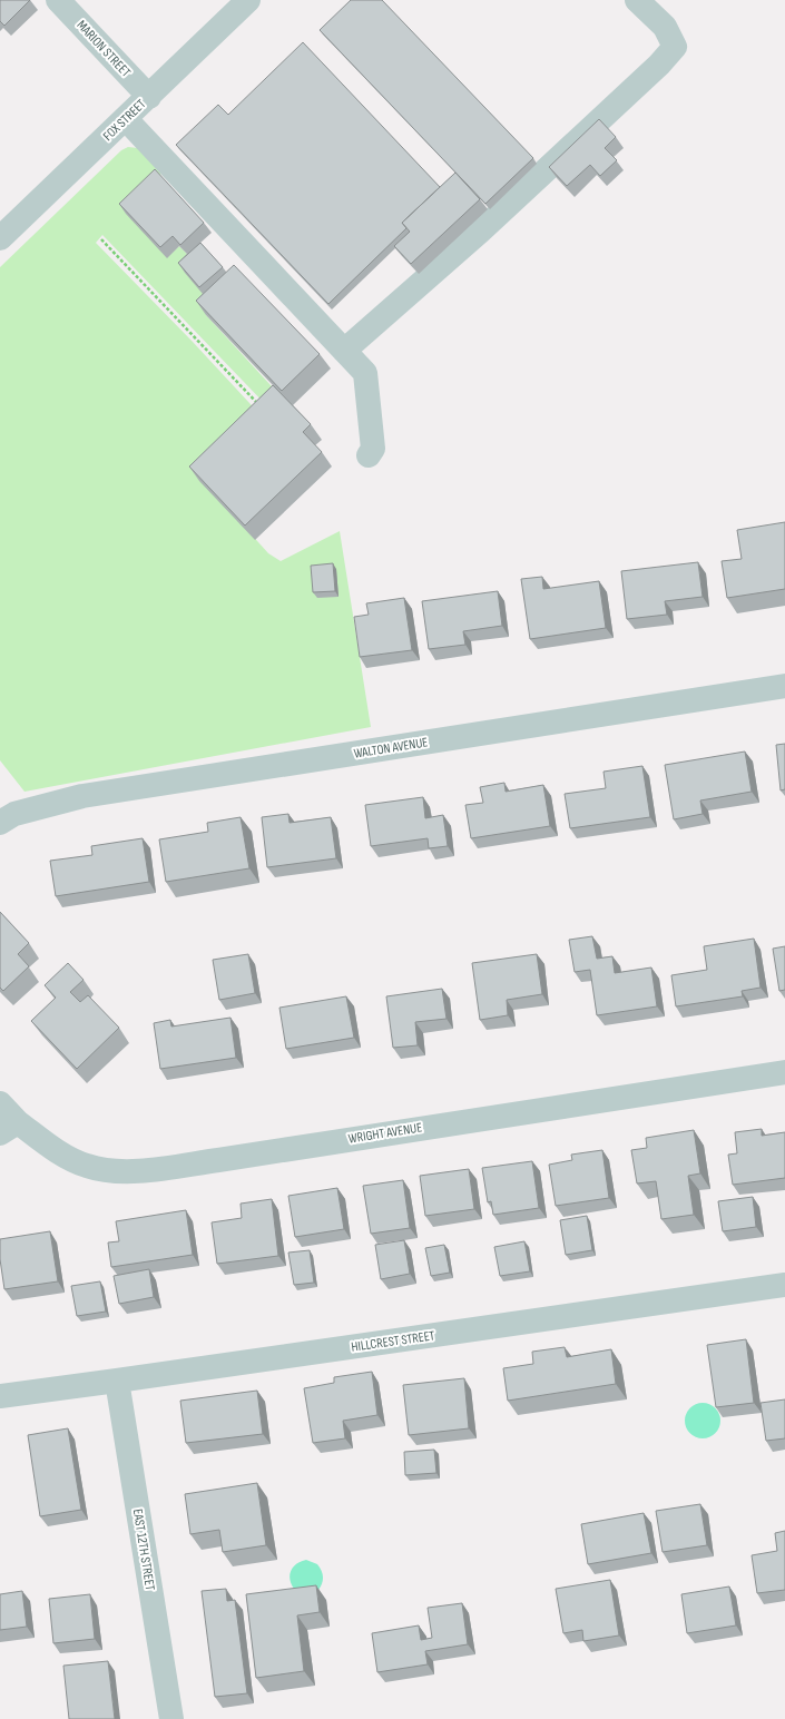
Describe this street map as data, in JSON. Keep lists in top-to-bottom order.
{
  "streets": {
    "street": [
      "MARION STREET",
      "FOX STREET",
      "WALTON AVENUE",
      "WRIGHT AVENUE",
      "HILLCREST STREET",
      "EAST 12TH STREET"
    ]
  },
  "crossings": [
    ["MARION STREET", "FOX STREET"],
    ["HILLCREST STREET", "EAST 12TH STREET"]
  ]
}
